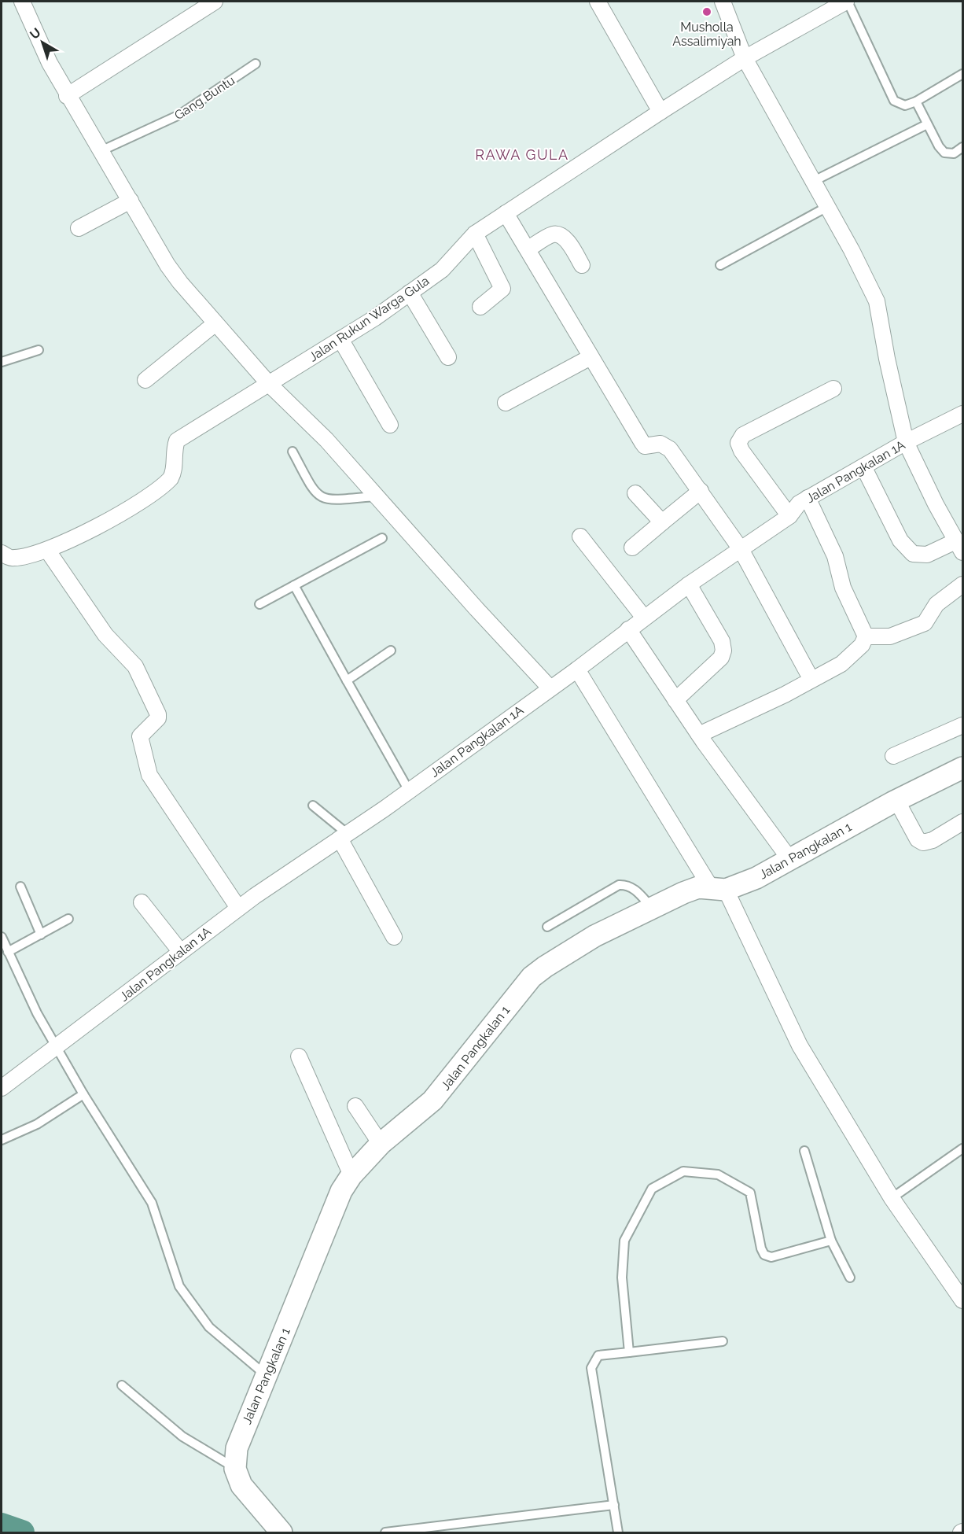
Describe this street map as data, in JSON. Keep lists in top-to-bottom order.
{
  "streets": {
    "main road": ["Jalan Pangkalan 1"],
    "street": ["Jalan Rukun Warga Gula", "Jalan Pangkalan 1A"],
    "lane": ["Gang Buntu"]
  },
  "districts": ["RAWA GULA"],
  "places": ["Musholla Assalimiyah"],
  "north": "top left"
}
